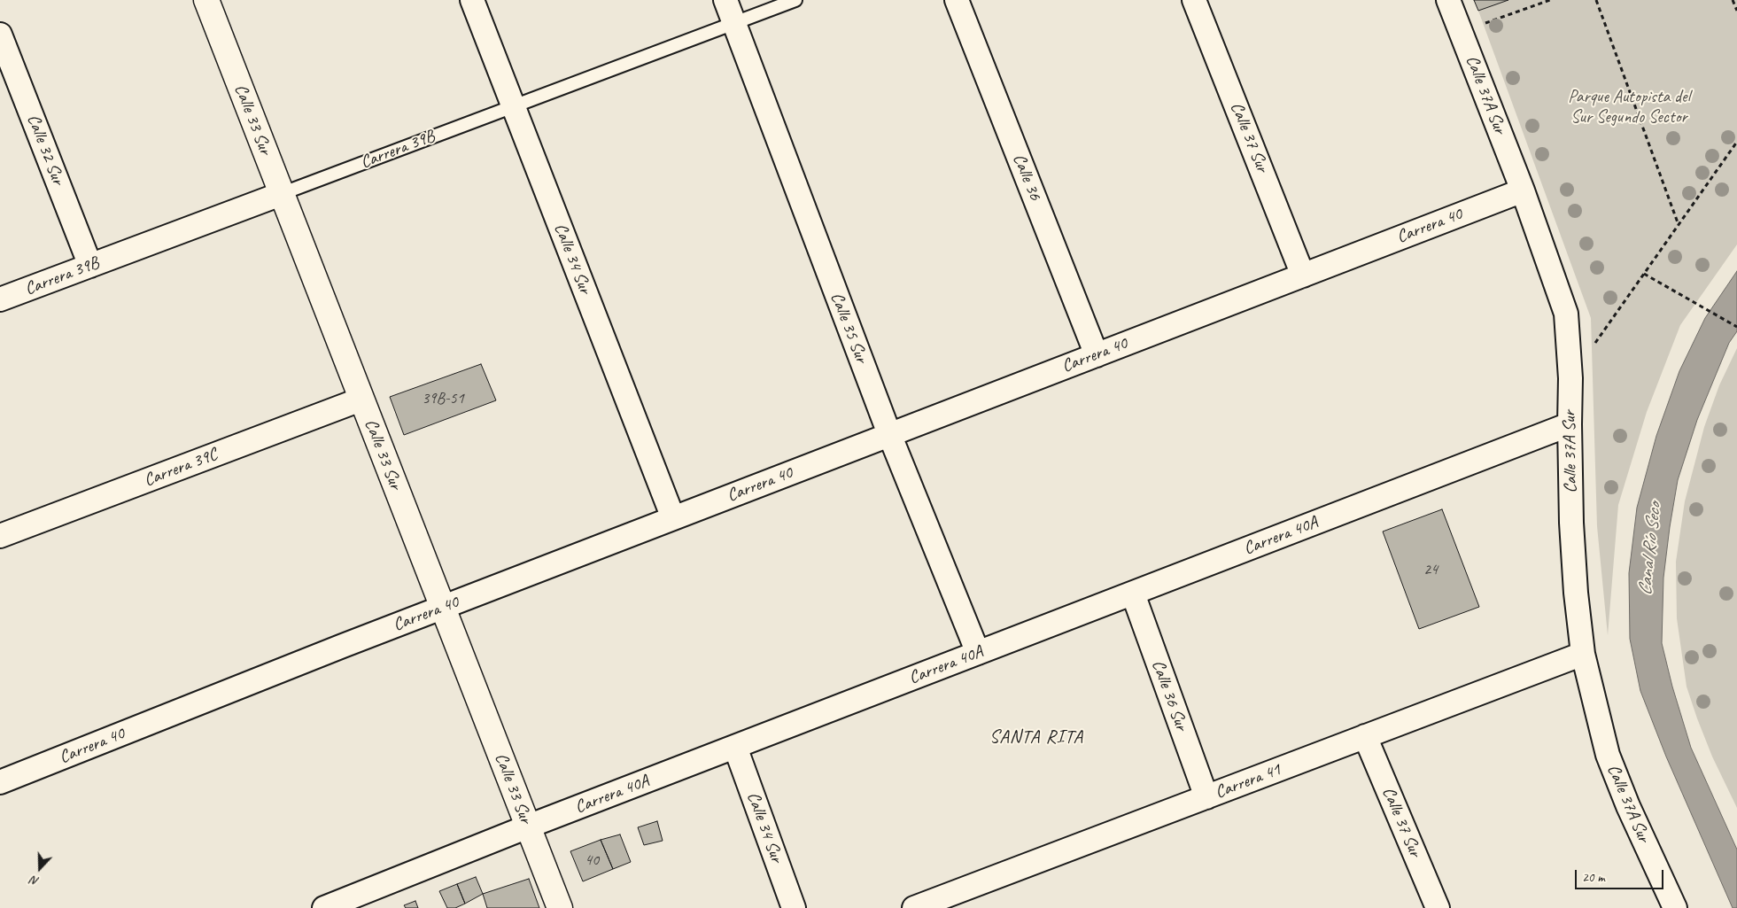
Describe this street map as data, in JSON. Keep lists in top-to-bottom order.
{
  "streets": {
    "street": [
      "Calle 37A Sur",
      "Calle 33 Sur",
      "Calle 37 Sur",
      "Calle 32 Sur",
      "Carrera 39B",
      "Calle 36",
      "Carrera 40",
      "Calle 34 Sur",
      "Calle 35 Sur",
      "Carrera 39C",
      "Carrera 40A",
      "Calle 36 Sur",
      "Carrera 41"
    ]
  },
  "crossings": [
    ["Calle 37A Sur", "Carrera 40"],
    ["Calle 37A Sur", "Carrera 40A"],
    ["Calle 37A Sur", "Carrera 41"],
    ["Calle 33 Sur", "Carrera 39B"],
    ["Calle 33 Sur", "Carrera 40"],
    ["Calle 33 Sur", "Carrera 39C"],
    ["Calle 33 Sur", "Carrera 40A"],
    ["Calle 37 Sur", "Carrera 40"],
    ["Calle 37 Sur", "Carrera 41"],
    ["Calle 32 Sur", "Carrera 39B"],
    ["Carrera 39B", "Calle 34 Sur"],
    ["Carrera 39B", "Calle 35 Sur"],
    ["Calle 36", "Carrera 40"],
    ["Carrera 40", "Calle 34 Sur"],
    ["Carrera 40", "Calle 35 Sur"],
    ["Calle 34 Sur", "Carrera 40A"],
    ["Calle 35 Sur", "Carrera 40A"],
    ["Carrera 40A", "Calle 36 Sur"],
    ["Calle 36 Sur", "Carrera 41"]
  ],
  "districts": ["SANTA RITA"],
  "water": ["Canal Río Seco"],
  "parks": ["Parque Autopista del Sur Segundo Sector"],
  "house_numbers": ["39B-51", "24", "40"],
  "scale_bar": "20 m",
  "north": "bottom"
}
